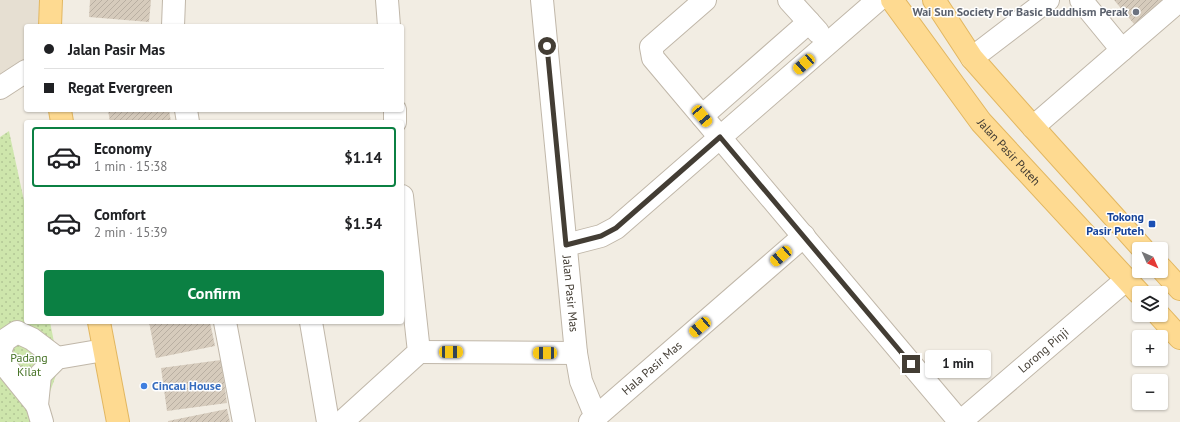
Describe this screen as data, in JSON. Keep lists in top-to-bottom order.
{
  "streets": {
    "main road": ["Jalan Pasir Puteh"],
    "street": ["Jalan Pasir Mas", "Lorong Pinji", "Hala Pasir Mas"]
  },
  "crossings": [
    ["Jalan Pasir Mas", "Hala Pasir Mas"]
  ],
  "parks": ["Padang Kilat"],
  "places": {
    "other": ["Wai Sun Society For Basic Buddhism Perak", "Cincau House"],
    "transit": ["Tokong Pasir Puteh"]
  },
  "north": "bottom right",
  "page": {
    "banner": ["Jalan Pasir Mas", "Regat Evergreen"],
    "list": [
      {
        "name": "Economy",
        "note": "1 min · 15:38",
        "value": "$1.14"
      },
      {
        "name": "Comfort",
        "note": "2 min · 15:39",
        "value": "$1.54"
      }
    ],
    "map_buttons": ["+", "−"],
    "buttons": "Confirm",
    "bubble": "1 min"
  }
}
